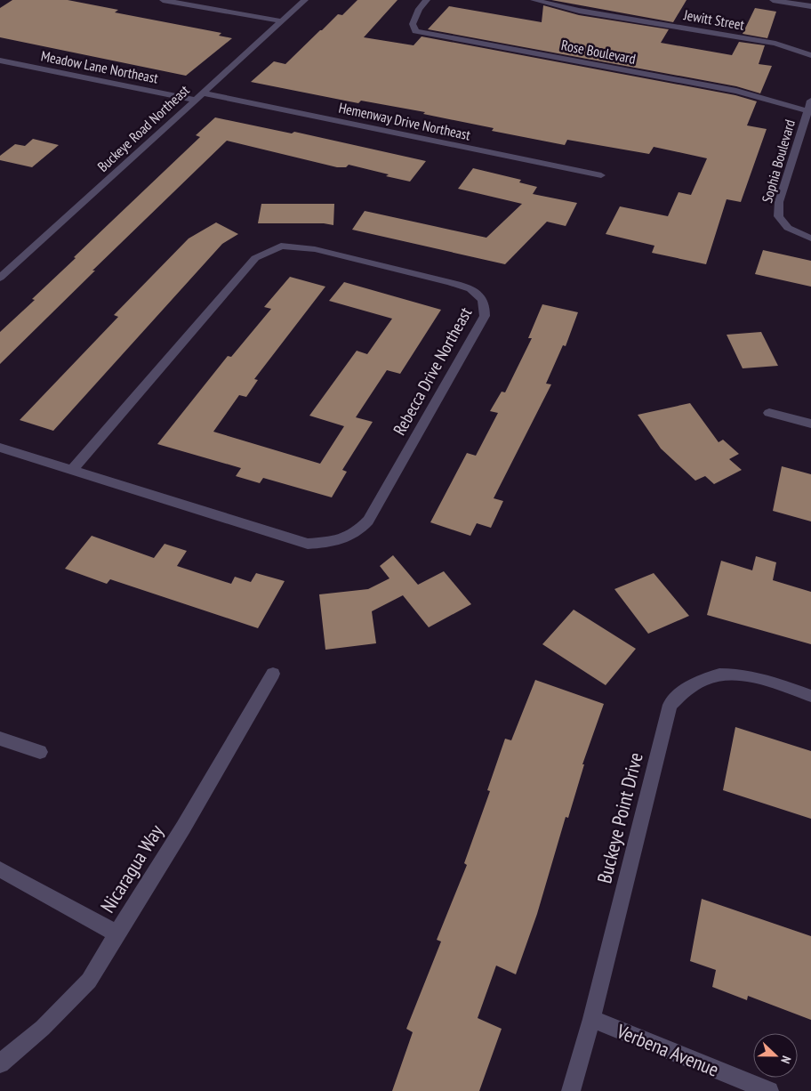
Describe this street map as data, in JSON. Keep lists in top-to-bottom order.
{
  "streets": {
    "street": [
      "Jewitt Street",
      "Rose Boulevard",
      "Meadow Lane Northeast",
      "Hemenway Drive Northeast",
      "Buckeye Road Northeast",
      "Sophia Boulevard",
      "Rebecca Drive Northeast",
      "Buckeye Point Drive",
      "Nicaragua Way",
      "Verbena Avenue"
    ]
  },
  "crossings": [
    ["Rose Boulevard", "Sophia Boulevard"],
    ["Meadow Lane Northeast", "Buckeye Road Northeast"],
    ["Hemenway Drive Northeast", "Buckeye Road Northeast"],
    ["Buckeye Point Drive", "Verbena Avenue"]
  ],
  "north": "right"
}
